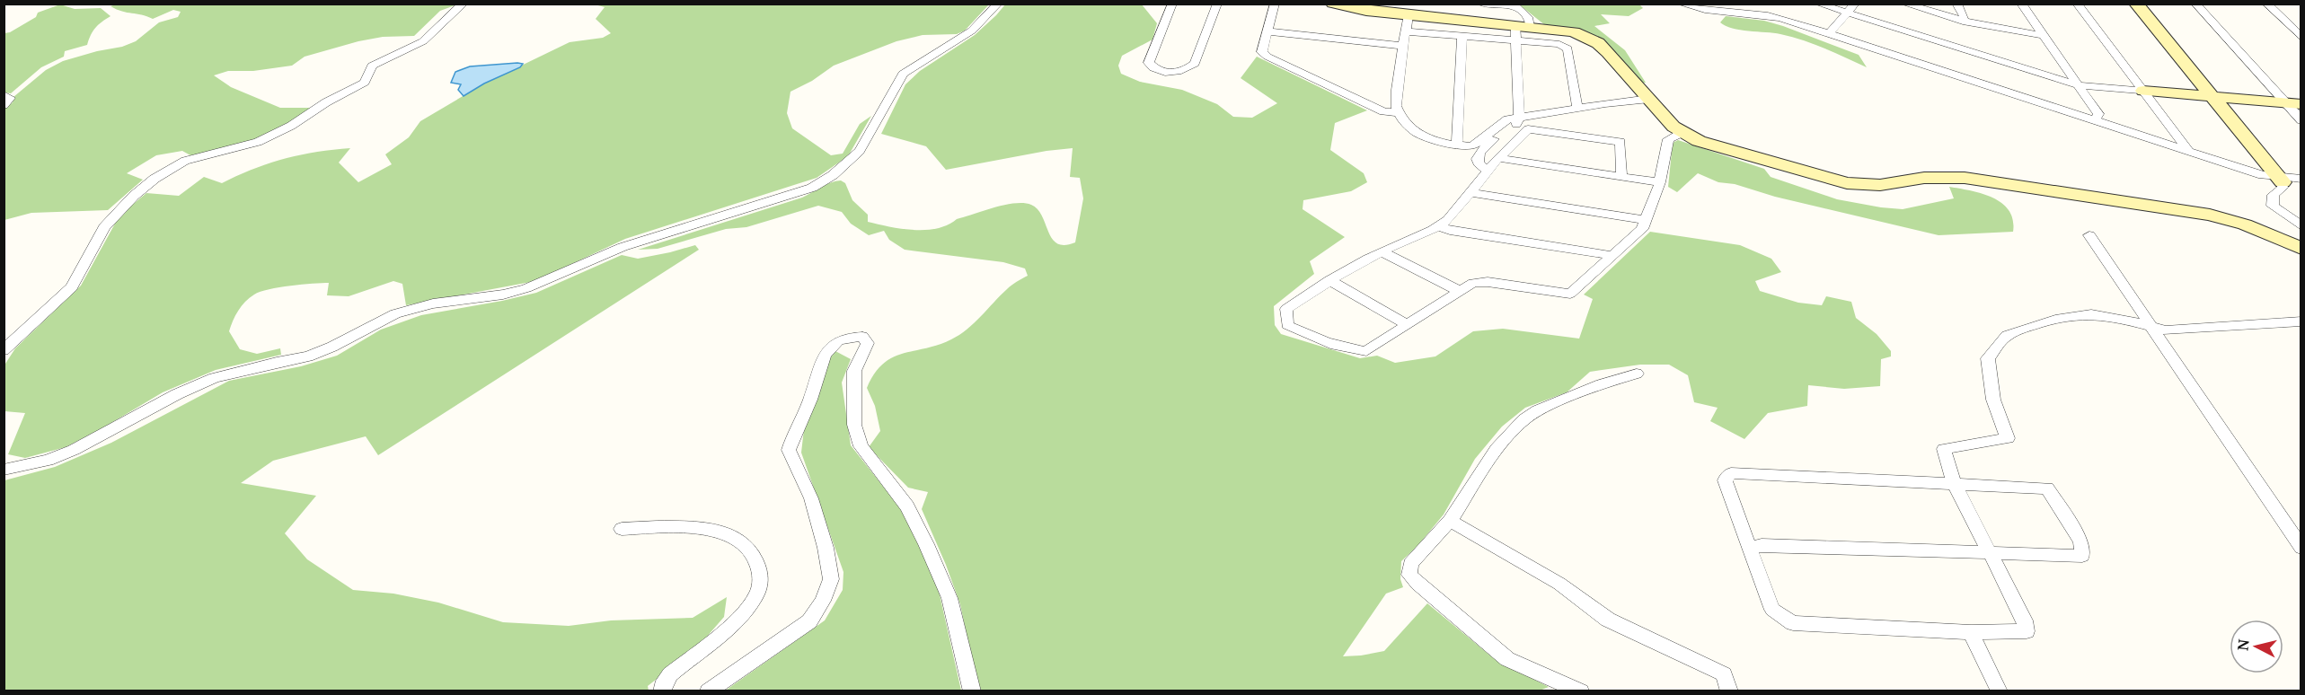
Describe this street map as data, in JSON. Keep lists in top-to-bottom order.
{
  "north": "left"
}
